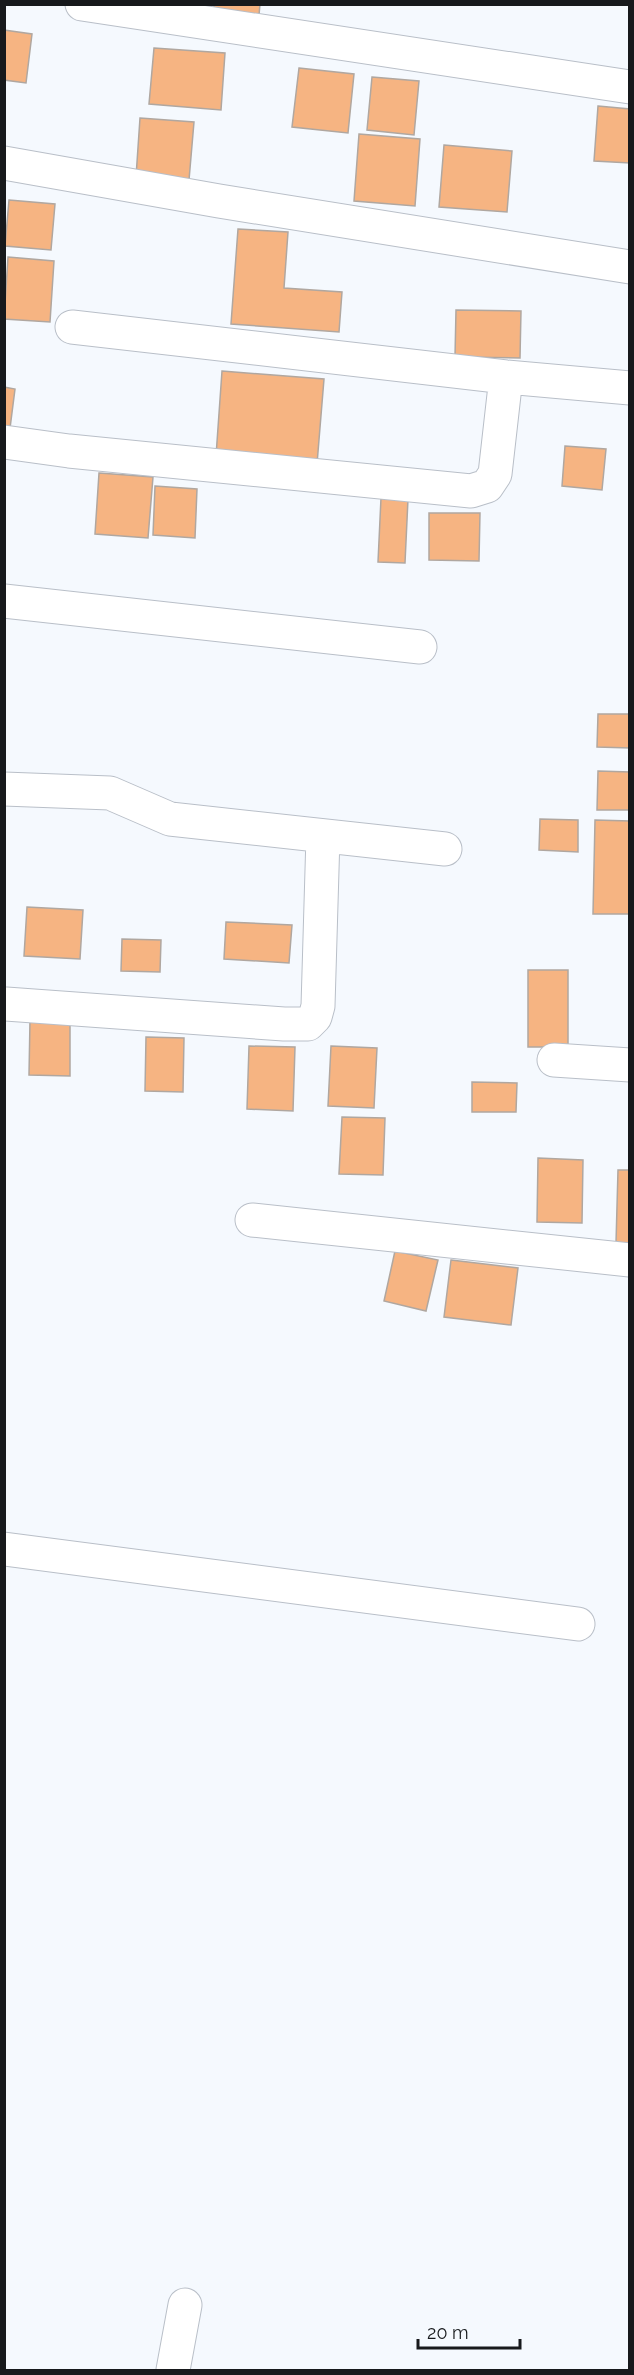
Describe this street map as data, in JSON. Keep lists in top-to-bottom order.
{
  "scale_bar": "20 m"
}
